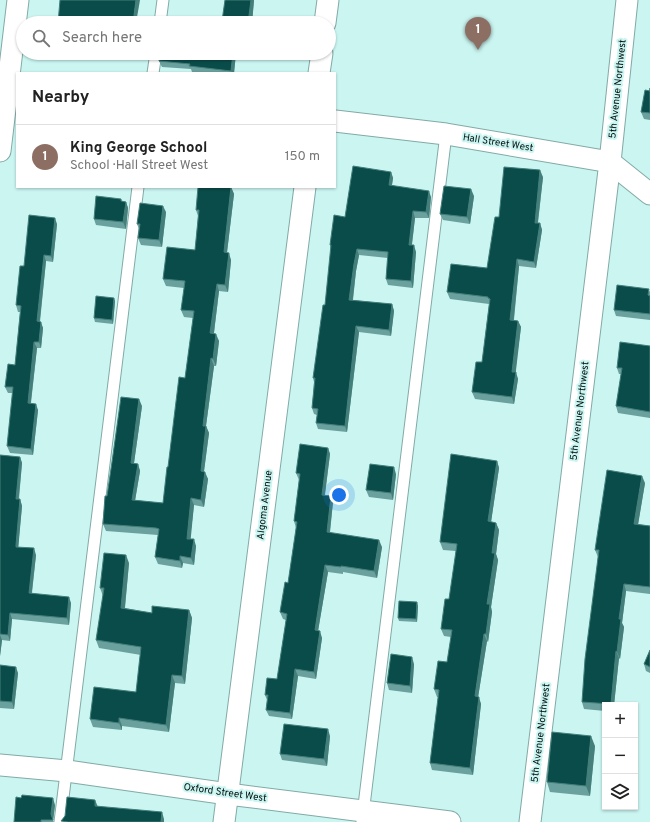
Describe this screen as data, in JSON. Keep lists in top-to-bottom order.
{
  "streets": {
    "street": [
      "5th Avenue Northwest",
      "Hall Street West",
      "Algoma Avenue",
      "Oxford Street West"
    ]
  },
  "crossings": [
    ["5th Avenue Northwest", "Hall Street West"],
    ["Algoma Avenue", "Oxford Street West"]
  ],
  "page": {
    "search": "Search here",
    "pins": "1",
    "heading": "Nearby",
    "list": [
      {
        "mark": "1",
        "name": "King George School",
        "note": "School · Hall Street West",
        "value": "150 m"
      }
    ],
    "map_buttons": ["+", "−"]
  }
}
